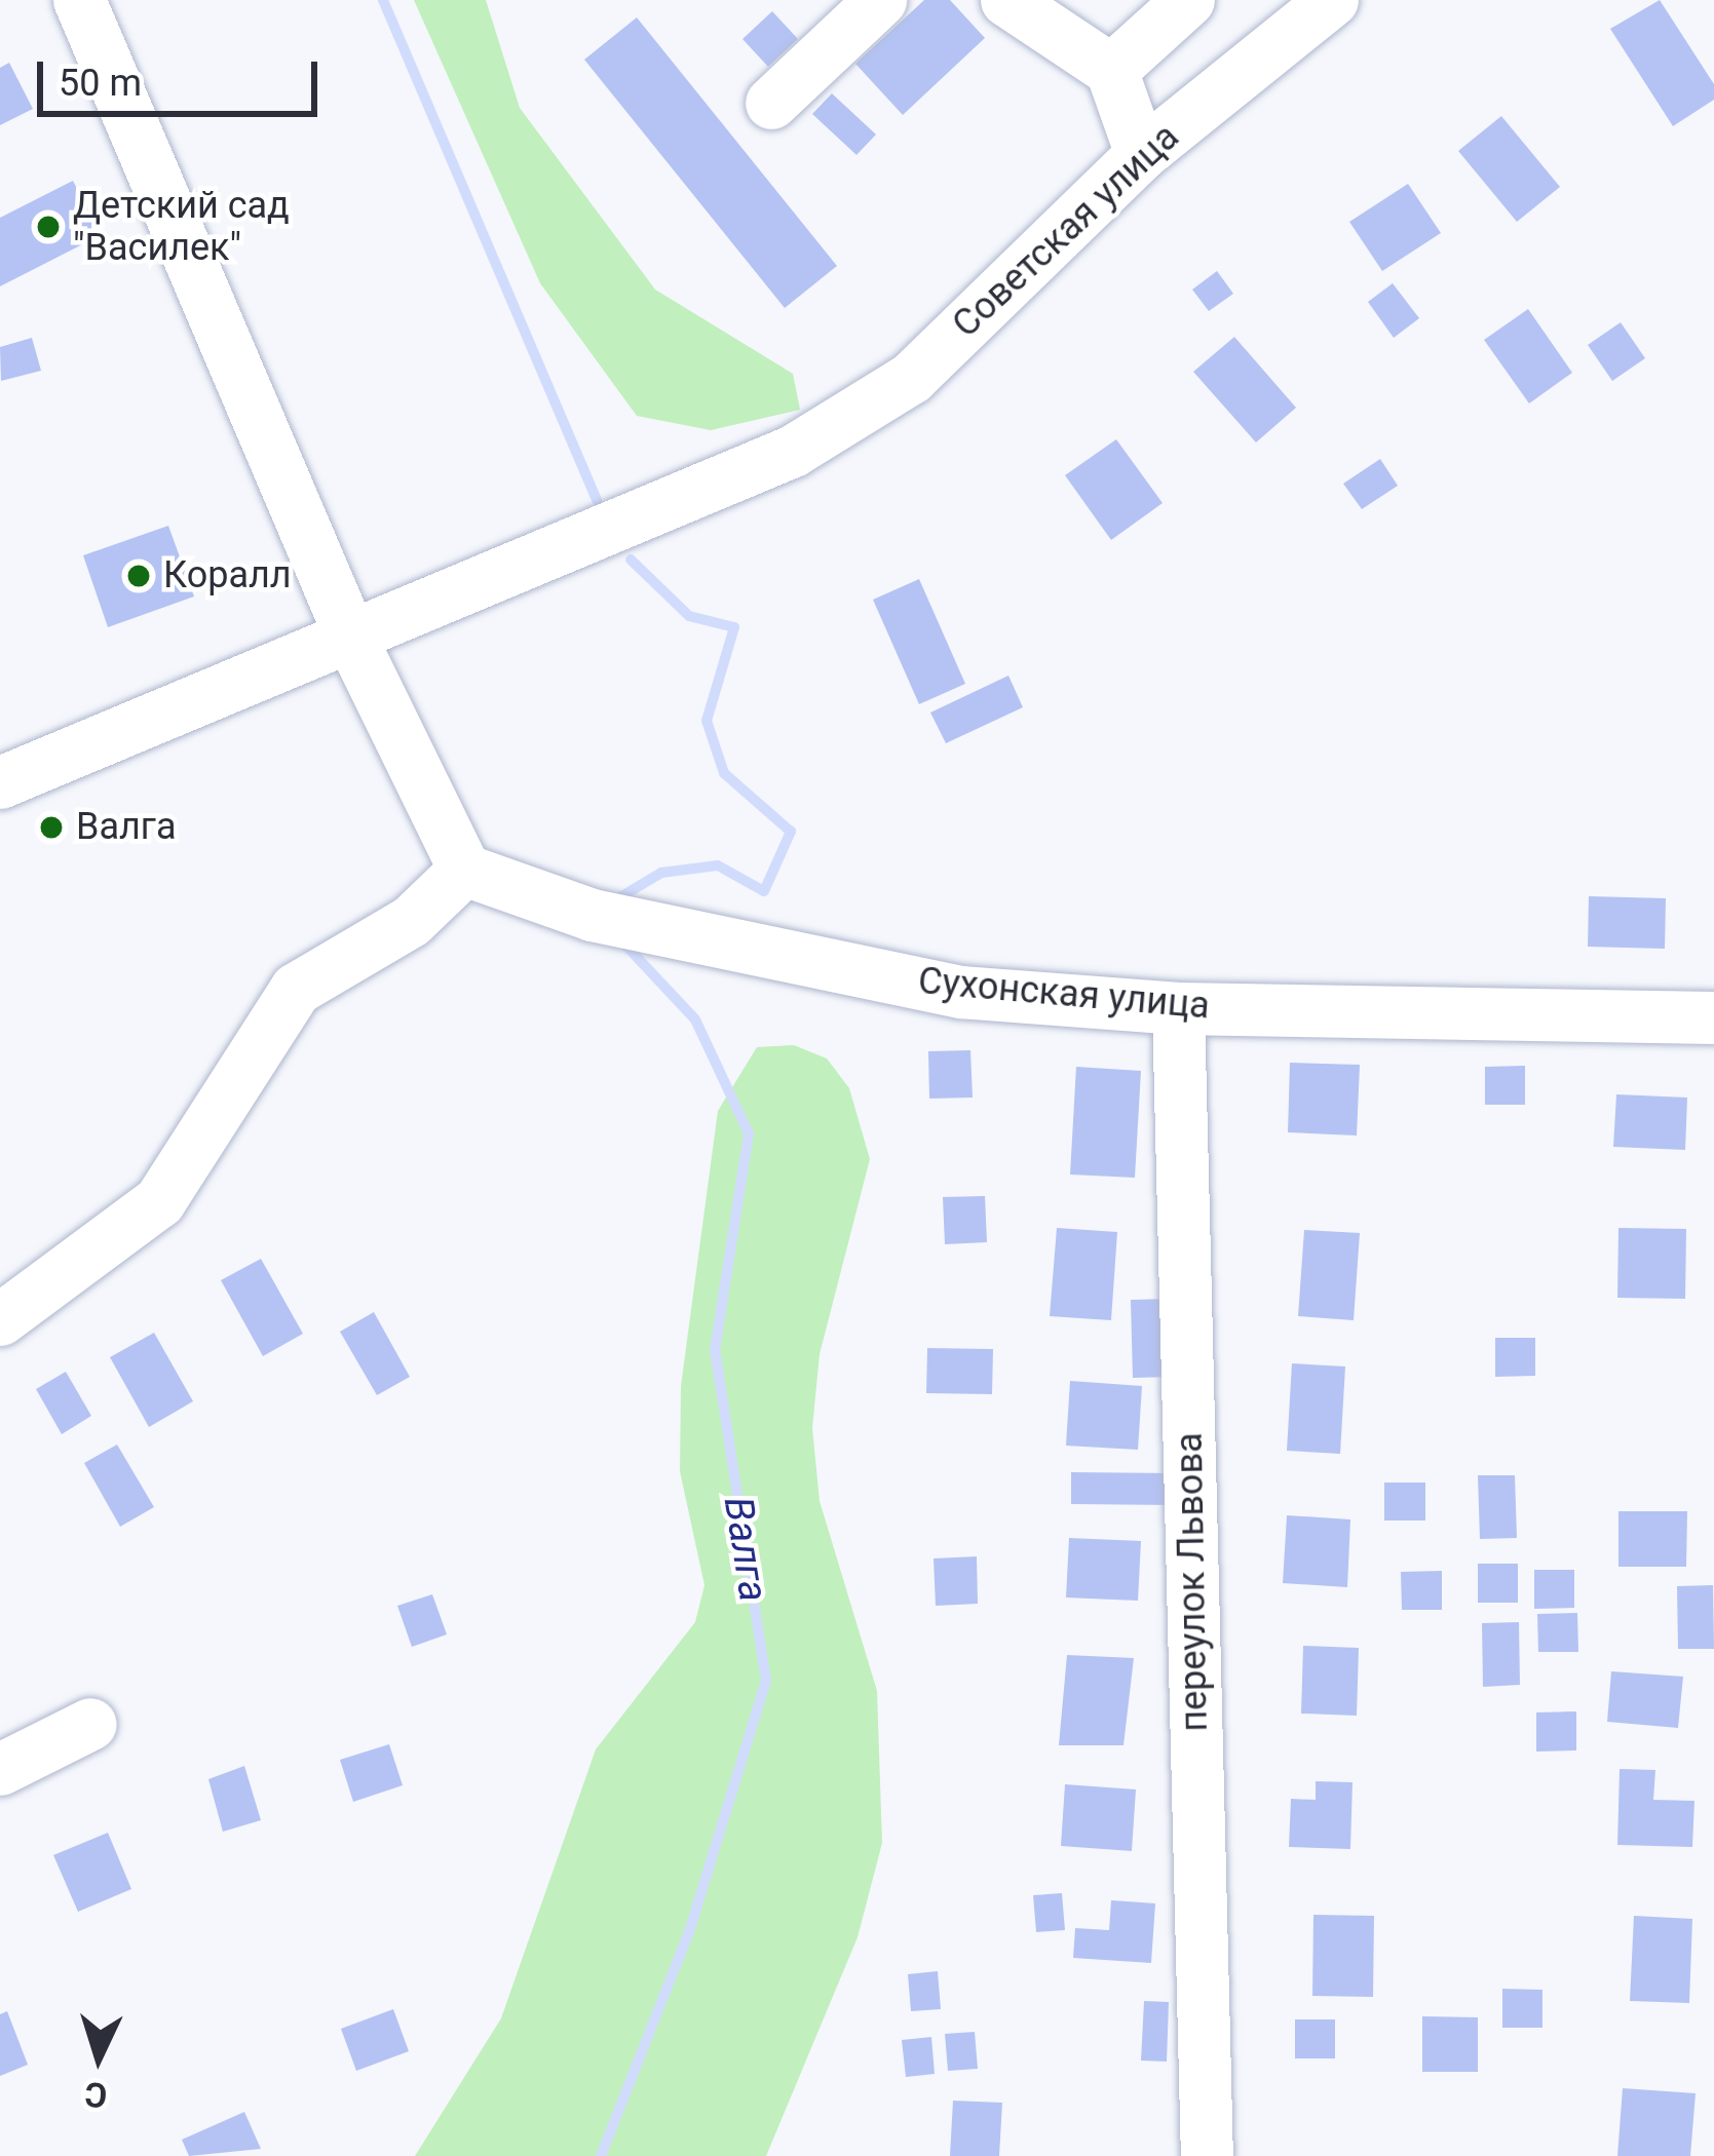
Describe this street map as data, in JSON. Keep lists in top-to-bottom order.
{
  "streets": {
    "street": ["Советская улица", "Сухонская улица", "переулок Львова"]
  },
  "crossings": [
    ["Сухонская улица", "переулок Львова"]
  ],
  "water": ["Валга"],
  "places": ["Детский сад \"Василек\"", "Коралл", "Валга"],
  "scale_bar": "50 m",
  "north": "bottom"
}
